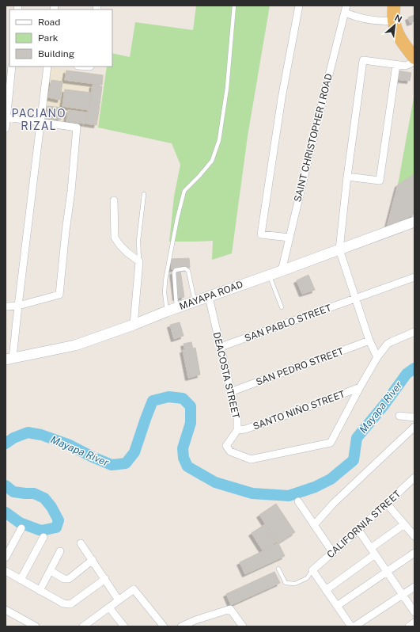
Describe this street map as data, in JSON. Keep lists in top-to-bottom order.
{
  "streets": {
    "main road": ["MAYAPA ROAD"],
    "street": [
      "SAINT CHRISTOPHER I ROAD",
      "SAN PABLO STREET",
      "SAN PEDRO STREET",
      "DEACOSTA STREET",
      "SANTO NIÑO STREET",
      "CALIFORNIA STREET"
    ]
  },
  "crossings": [
    ["SAINT CHRISTOPHER I ROAD", "MAYAPA ROAD"],
    ["MAYAPA ROAD", "DEACOSTA STREET"],
    ["SAN PABLO STREET", "DEACOSTA STREET"],
    ["SAN PEDRO STREET", "DEACOSTA STREET"],
    ["DEACOSTA STREET", "SANTO NIÑO STREET"]
  ],
  "districts": ["PACIANO RIZAL"],
  "water": ["Mayapa River"],
  "legend": ["Road", "Park", "Building"],
  "north": "top right"
}
